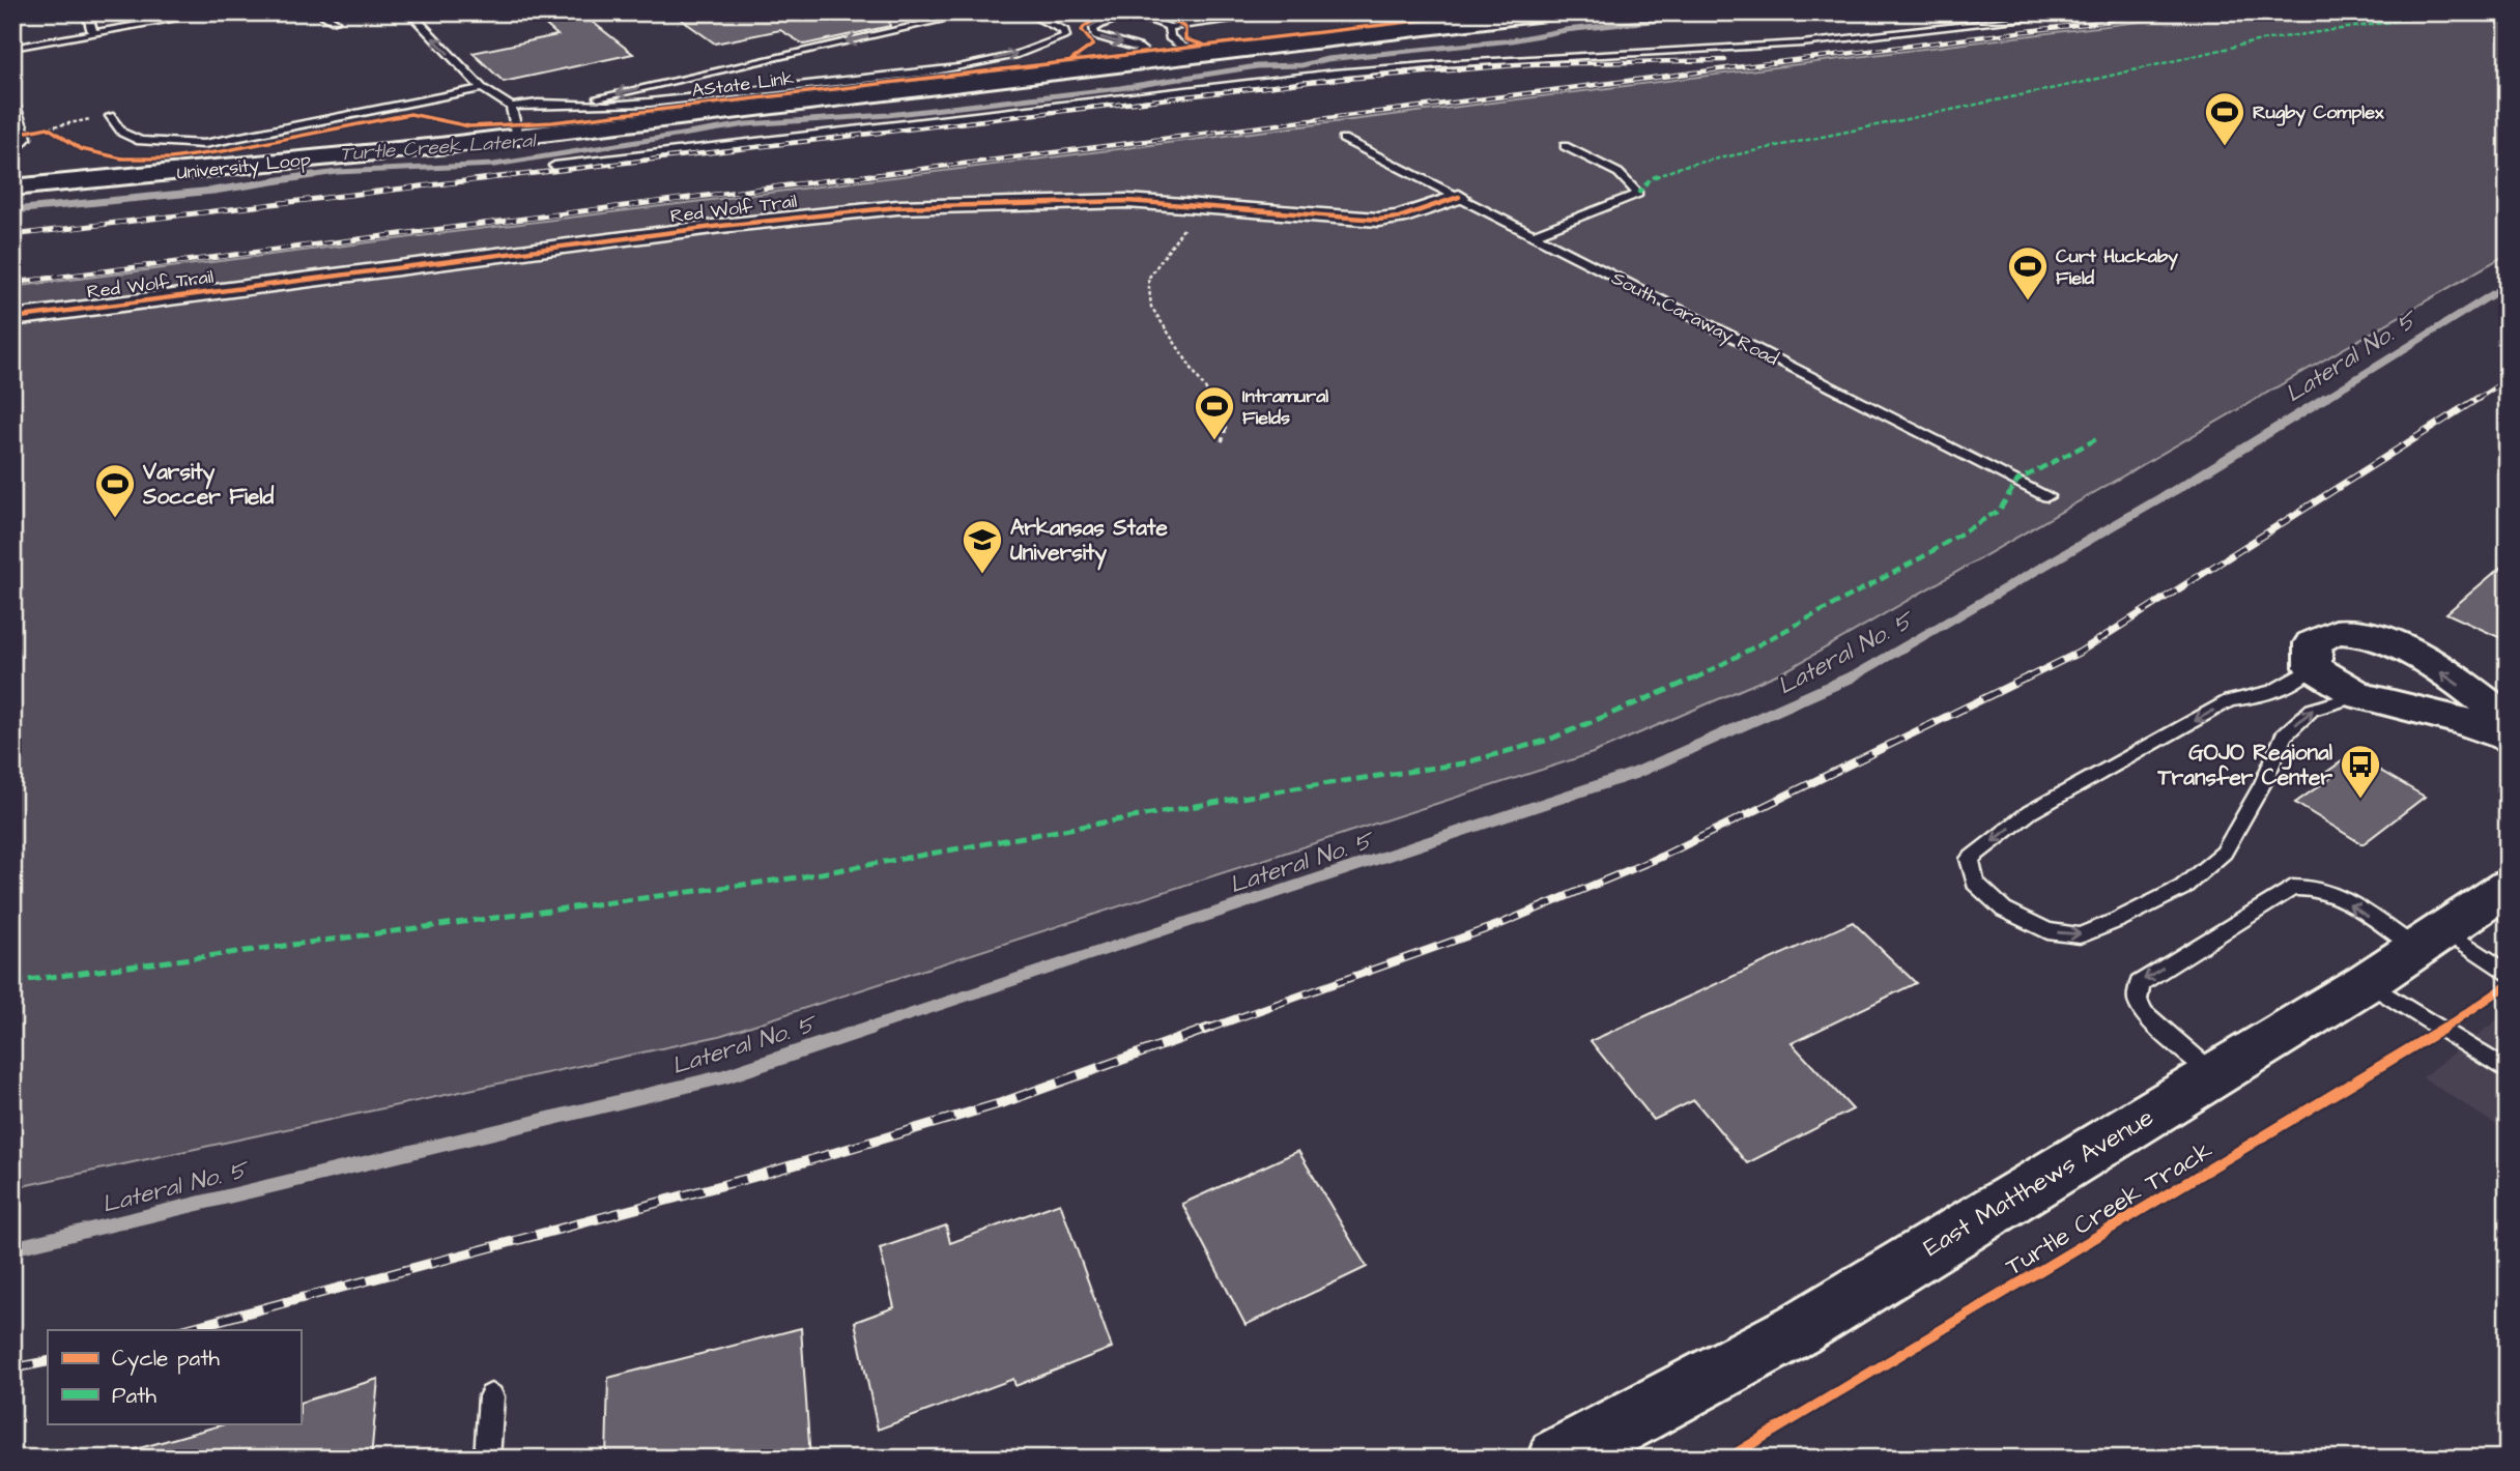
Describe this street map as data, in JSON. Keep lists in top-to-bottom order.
{
  "streets": {
    "street": ["University Loop", "Red Wolf Trail", "East Matthews Avenue"],
    "lane": ["South Caraway Road"],
    "cycle path": ["AState Link", "Turtle Creek Track"]
  },
  "crossings": [
    ["Red Wolf Trail", "South Caraway Road"]
  ],
  "water": ["Turtle Creek Lateral", "Lateral No. 5"],
  "places": {
    "sports": [
      "Rugby Complex",
      "Curt Huckaby Field",
      "Intramural Fields",
      "Varsity Soccer Field"
    ],
    "school or university": ["Arkansas State University"],
    "bus stop": ["GOJO Regional Transfer Center"]
  },
  "legend": ["Cycle path", "Path"]
}
